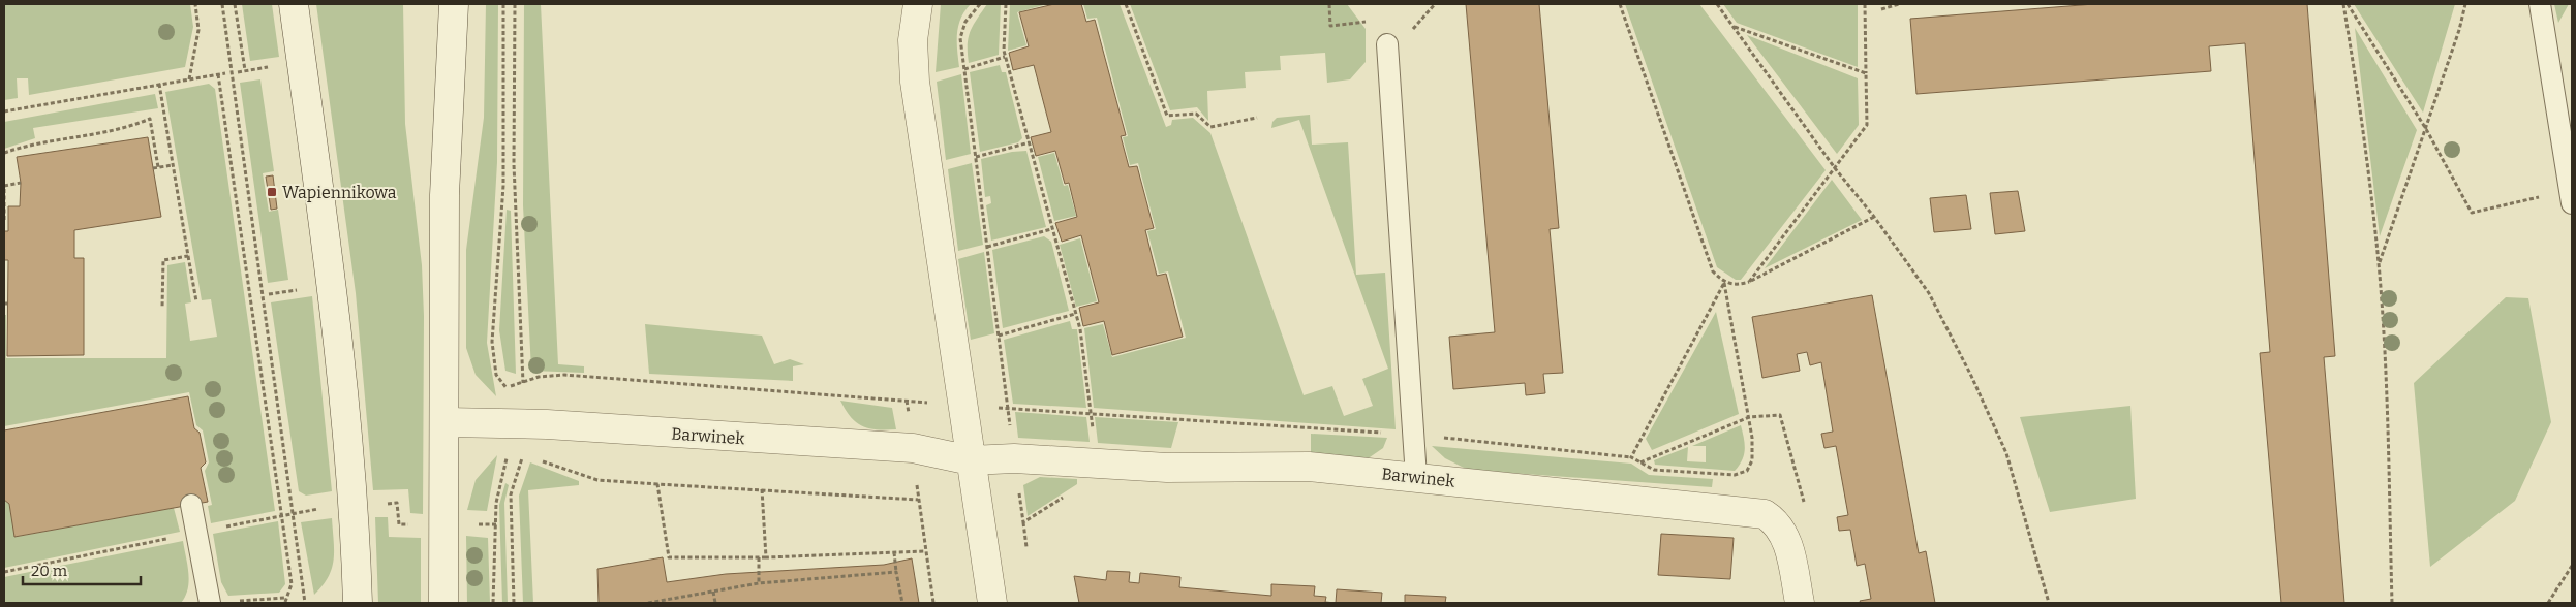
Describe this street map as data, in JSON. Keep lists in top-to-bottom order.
{
  "streets": {
    "street": ["Barwinek"]
  },
  "places": {
    "transit": ["Wapiennikowa"]
  },
  "scale_bar": "20 m"
}
